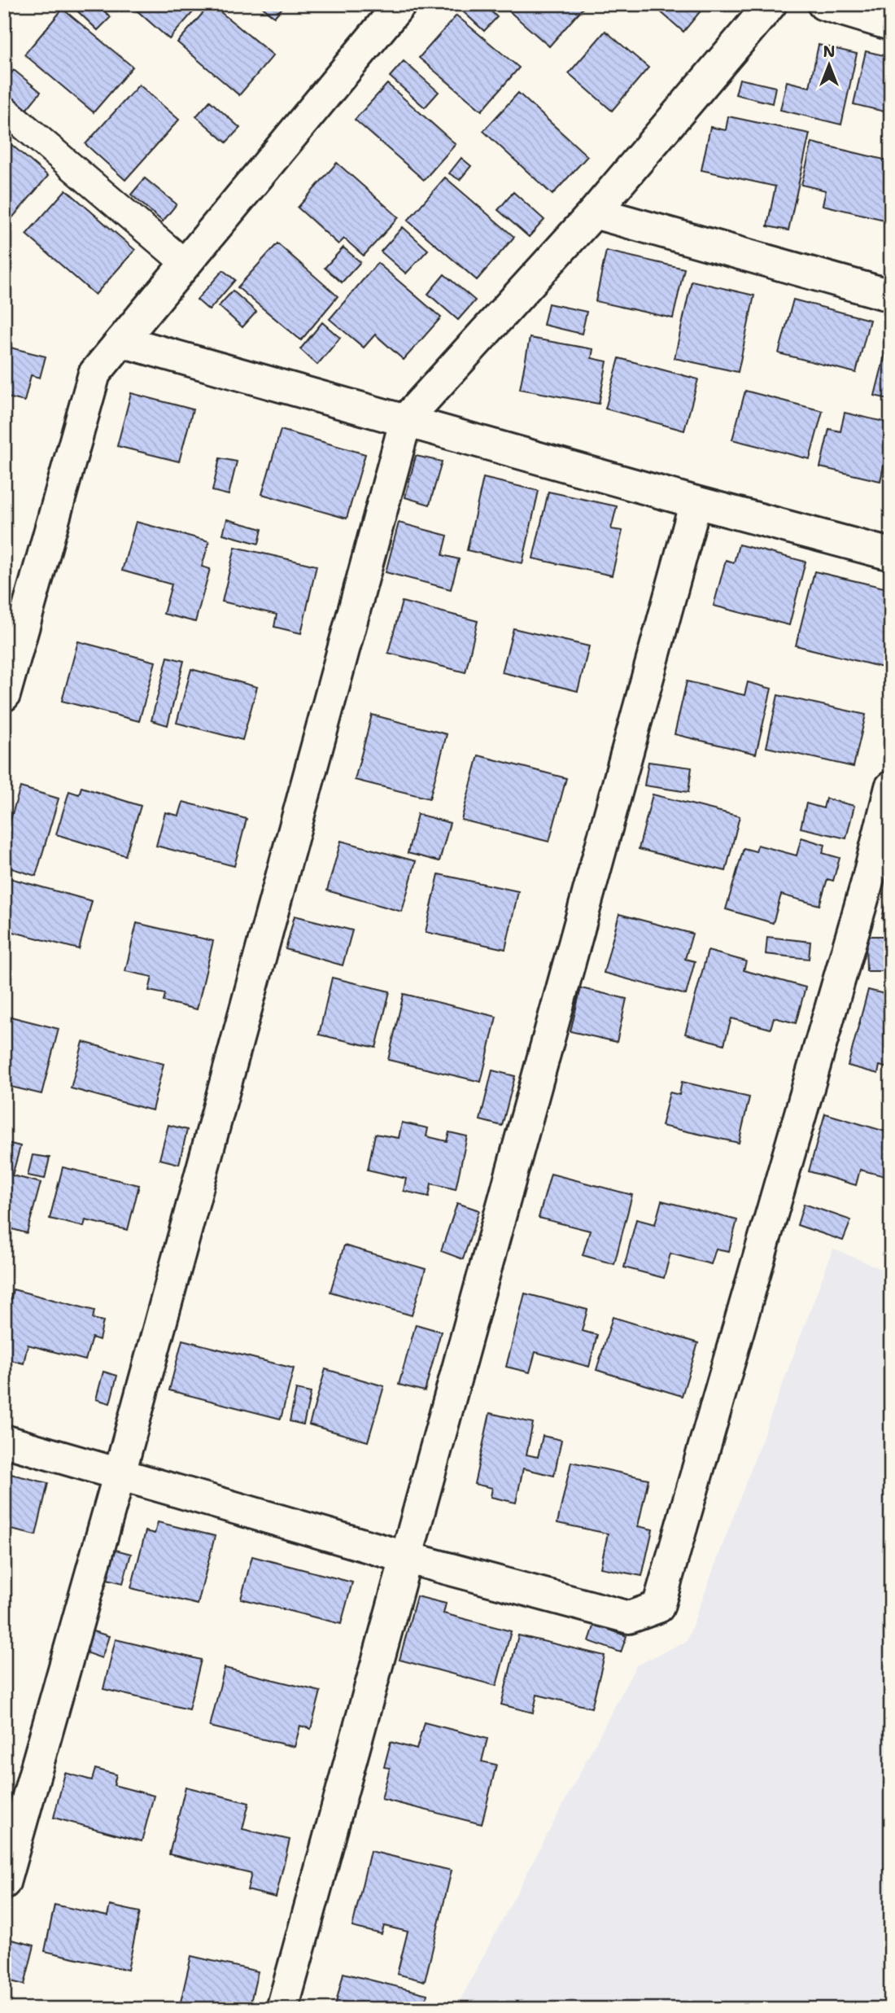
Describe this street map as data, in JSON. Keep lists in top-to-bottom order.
{
  "north": "top"
}
